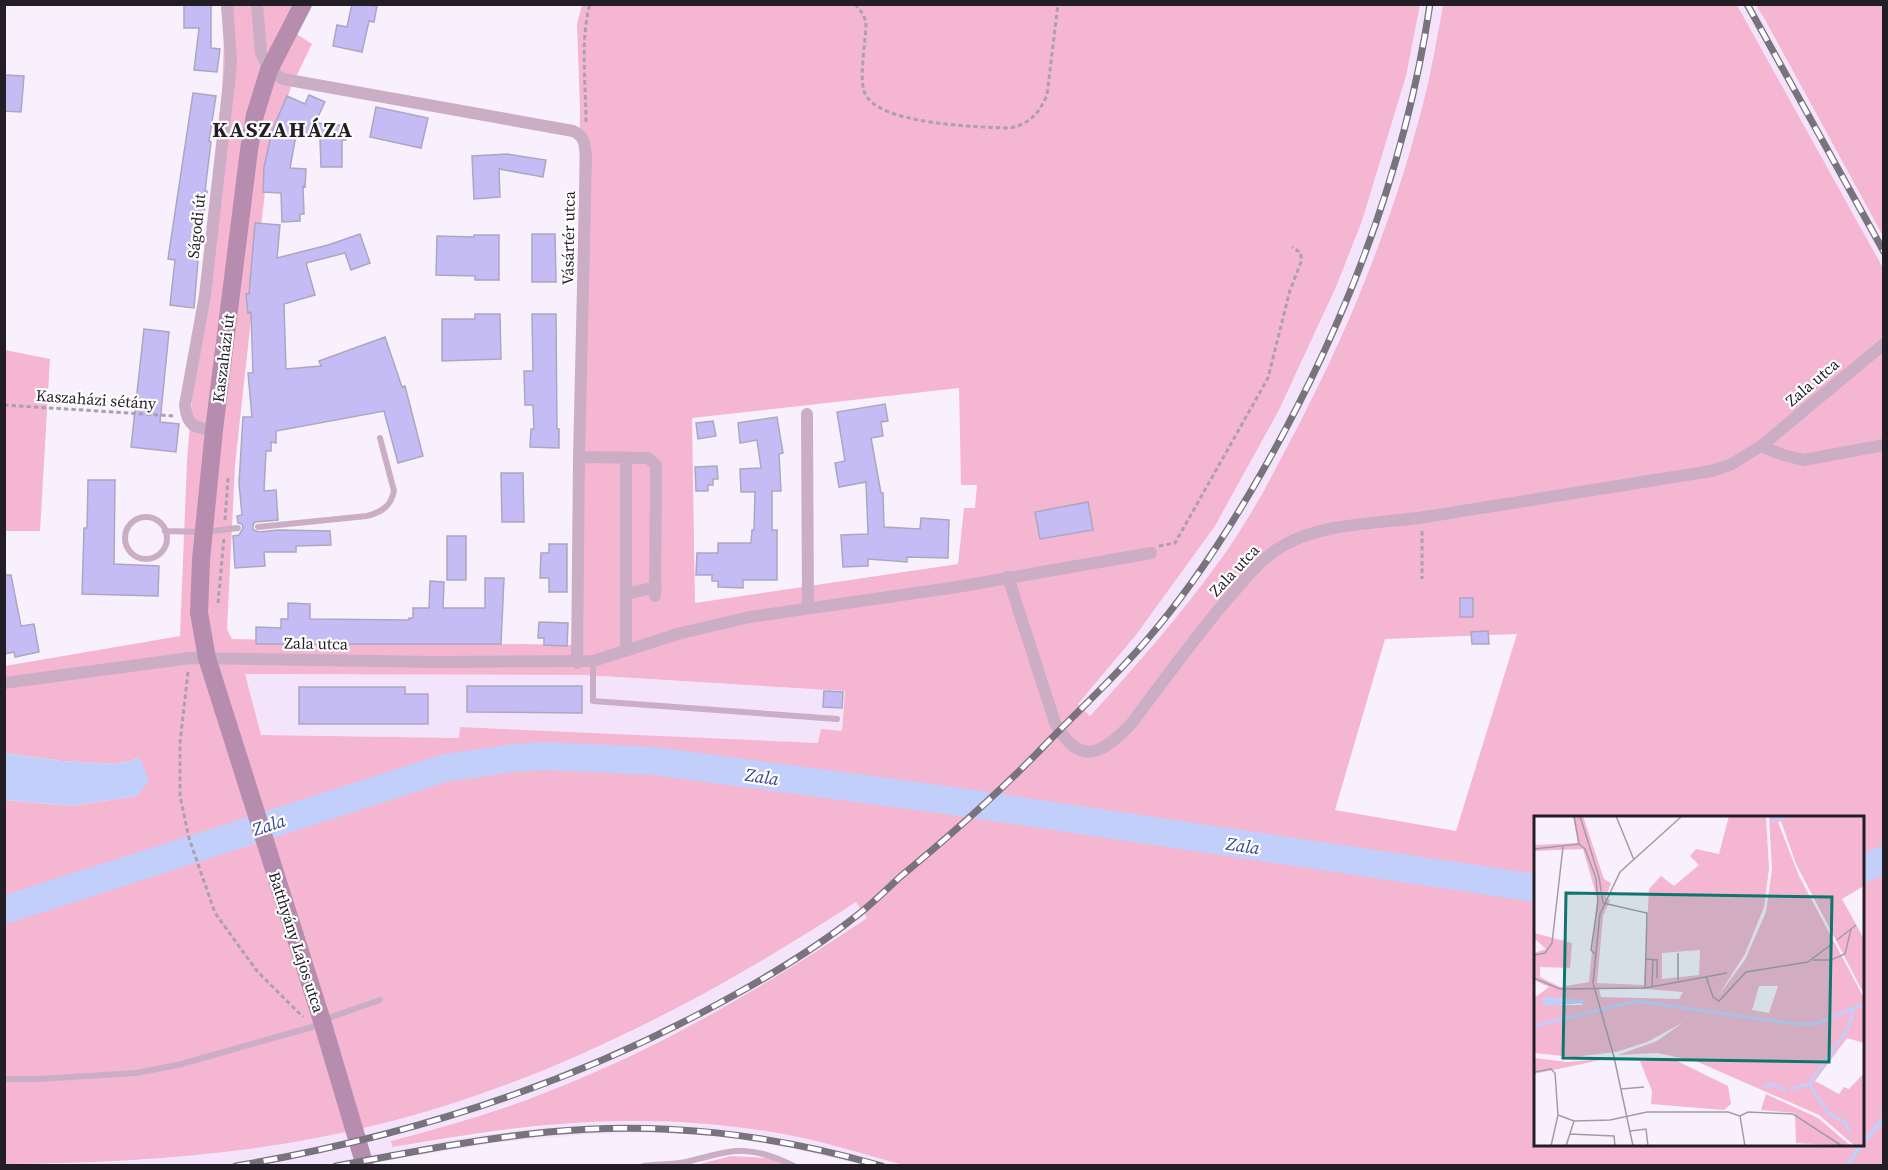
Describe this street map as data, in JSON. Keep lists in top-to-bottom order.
{
  "streets": {
    "street": [
      "Ságodi út",
      "Vásártér utca",
      "Kaszaházi út",
      "Zala utca",
      "Batthyány Lajos utca"
    ],
    "path": ["Kaszaházi sétány"]
  },
  "crossings": [
    ["Ságodi út", "Kaszaházi sétány"],
    ["Vásártér utca", "Zala utca"],
    ["Kaszaházi út", "Zala utca"],
    ["Kaszaházi út", "Batthyány Lajos utca"]
  ],
  "districts": ["KASZAHÁZA"],
  "water": ["Zala"]
}
